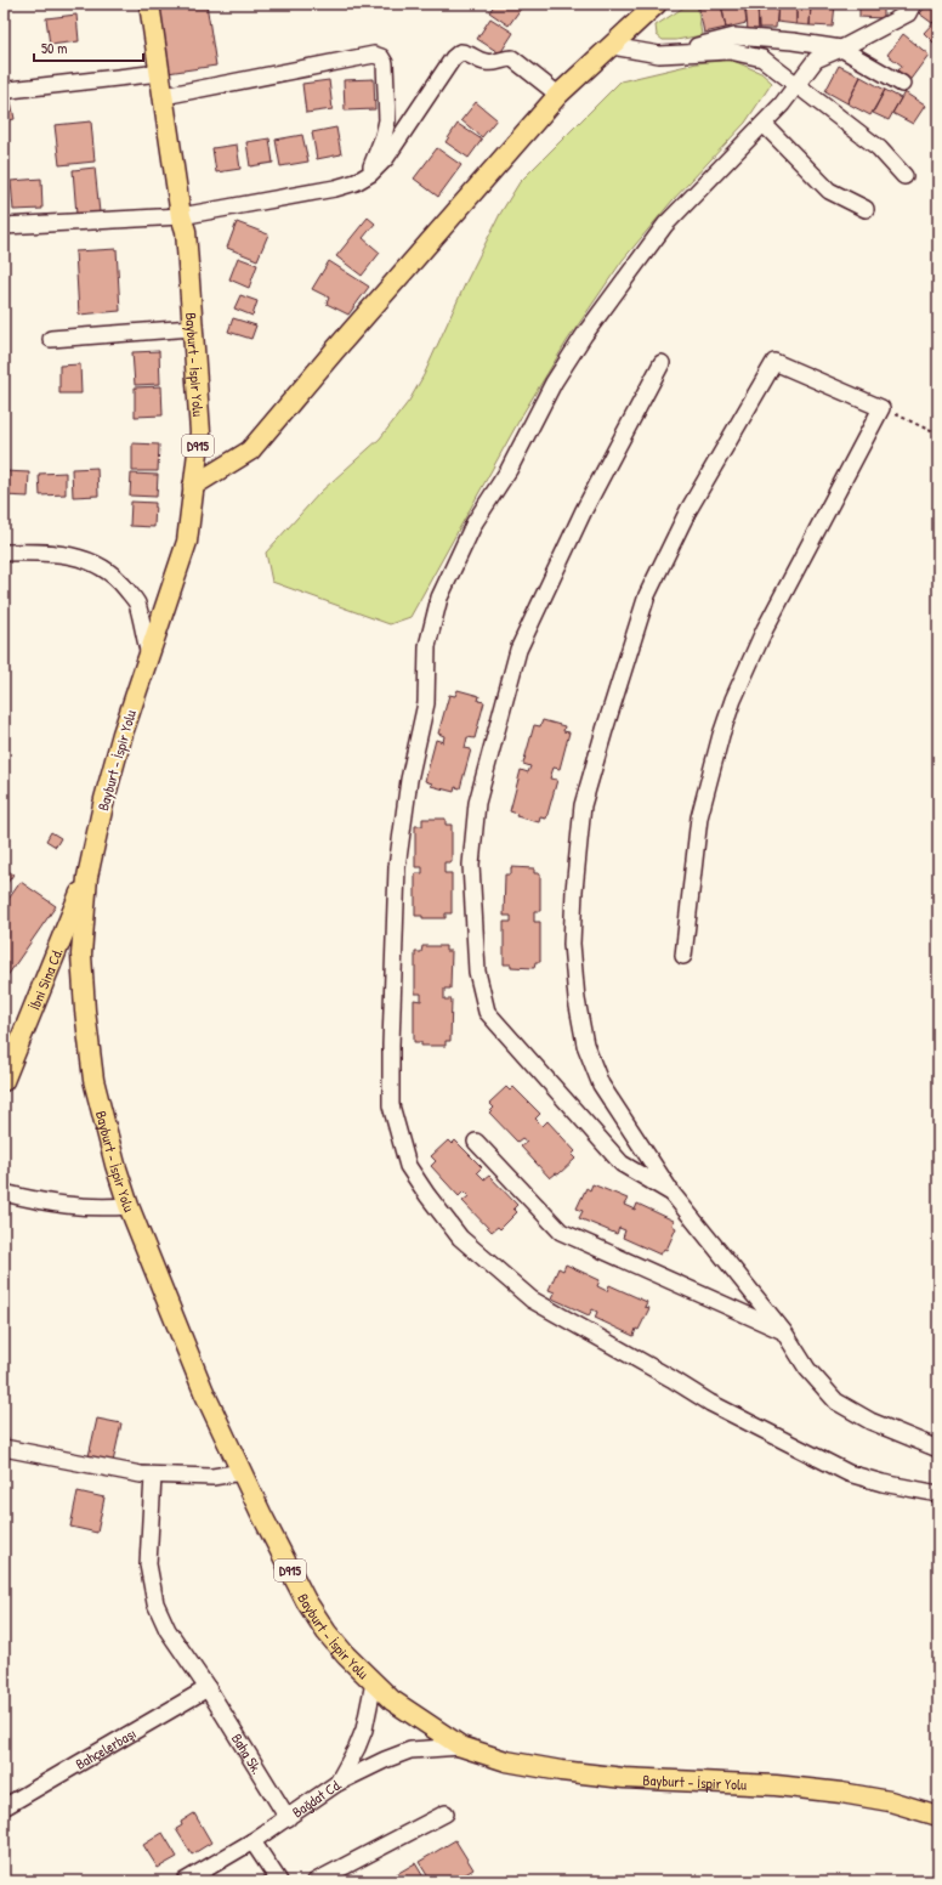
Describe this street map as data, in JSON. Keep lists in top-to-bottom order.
{
  "streets": {
    "main road": ["Bayburt - İspir Yolu", "D915", "İbni Sina Cd."],
    "street": ["Bahçelerbaşı", "Baha Sk.", "Bağdat Cd."]
  },
  "crossings": [
    ["Bayburt - İspir Yolu", "İbni Sina Cd."],
    ["Bayburt - İspir Yolu", "Bağdat Cd."],
    ["Bahçelerbaşı", "Baha Sk."],
    ["Baha Sk.", "Bağdat Cd."]
  ],
  "scale_bar": "50 m"
}
